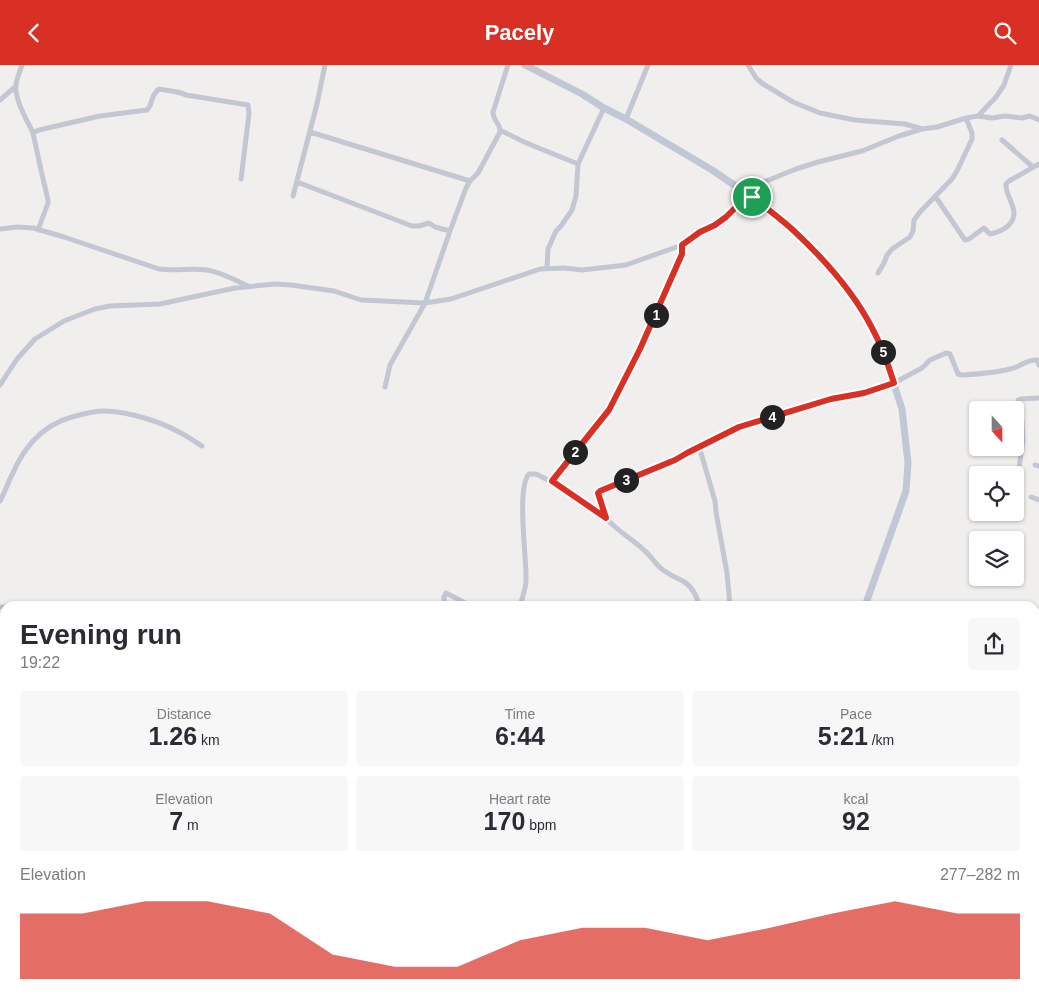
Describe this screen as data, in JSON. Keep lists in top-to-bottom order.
{
  "north": "bottom",
  "page": {
    "header": "Pacely",
    "pins": [
      "1",
      "5",
      "4",
      "2",
      "3"
    ],
    "heading": ["Evening run", "19:22"],
    "stats": [
      ["Distance", "1.26 km"],
      ["Time", "6:44"],
      ["Pace", "5:21 /km"],
      ["Elevation", "7 m"],
      ["Heart rate", "170 bpm"],
      ["kcal", "92"]
    ],
    "chart": ["Elevation", "277–282 m"]
  }
}
